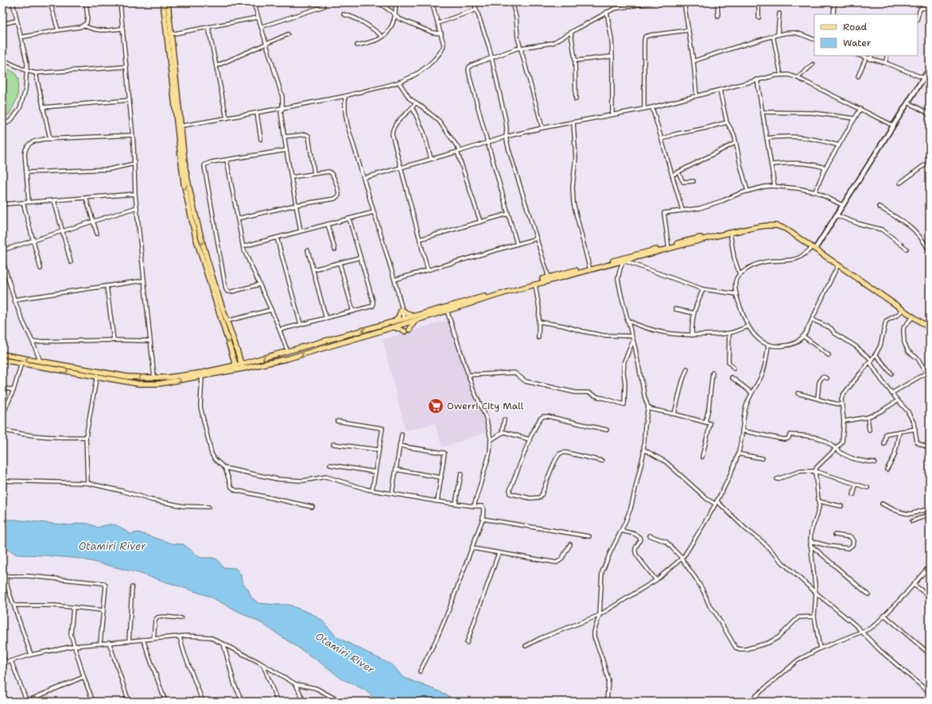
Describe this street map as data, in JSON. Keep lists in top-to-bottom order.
{
  "water": ["Otamiri River"],
  "places": {
    "supermarket": ["Owerri City Mall"]
  },
  "legend": ["Road", "Water"]
}
